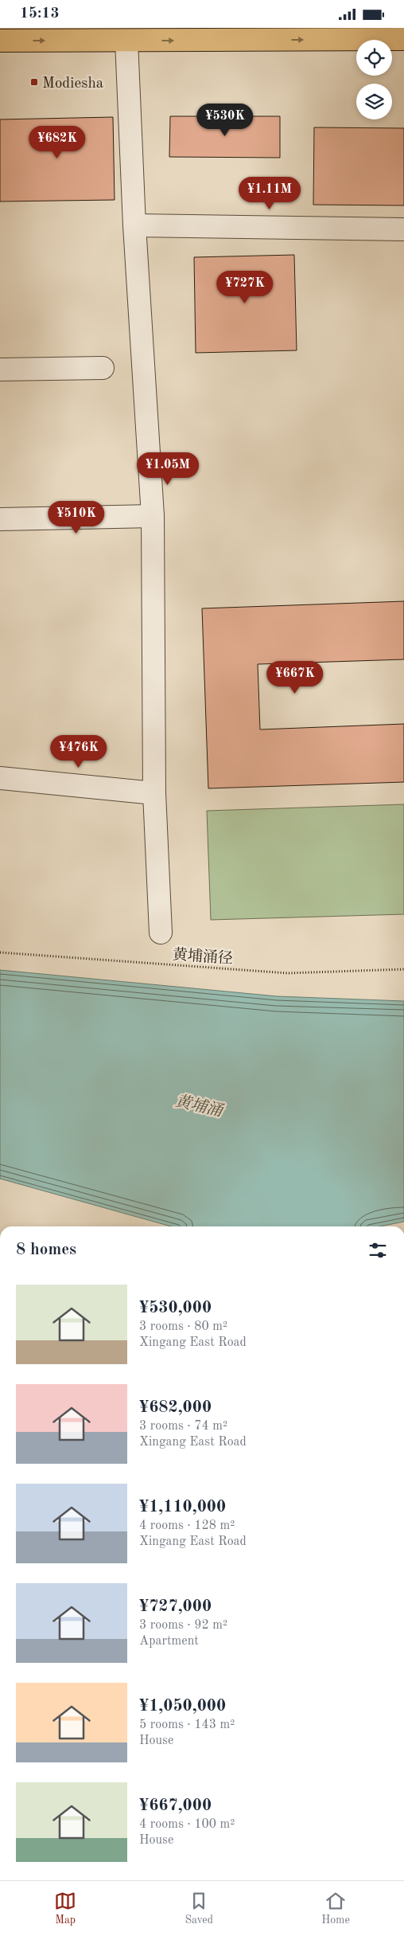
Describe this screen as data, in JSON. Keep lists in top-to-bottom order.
{
  "streets": {
    "path": ["黄埔涌径"]
  },
  "water": ["黄埔涌"],
  "places": {
    "transit": ["Modiesha"]
  },
  "page": {
    "status": "15:13",
    "price": [
      "¥530K",
      "¥682K",
      "¥1.11M",
      "¥727K",
      "¥1.05M",
      "¥510K",
      "¥667K",
      "¥476K"
    ],
    "heading": "8 homes",
    "list": [
      {
        "name": "¥530,000",
        "note": "3 rooms · 80 m² · Xingang East Road"
      },
      {
        "name": "¥682,000",
        "note": "3 rooms · 74 m² · Xingang East Road"
      },
      {
        "name": "¥1,110,000",
        "note": "4 rooms · 128 m² · Xingang East Road"
      },
      {
        "name": "¥727,000",
        "note": "3 rooms · 92 m² · Apartment"
      },
      {
        "name": "¥1,050,000",
        "note": "5 rooms · 143 m² · House"
      },
      {
        "name": "¥667,000",
        "note": "4 rooms · 100 m² · House"
      }
    ],
    "tabs": ["Map", "Saved", "Home"]
  }
}
